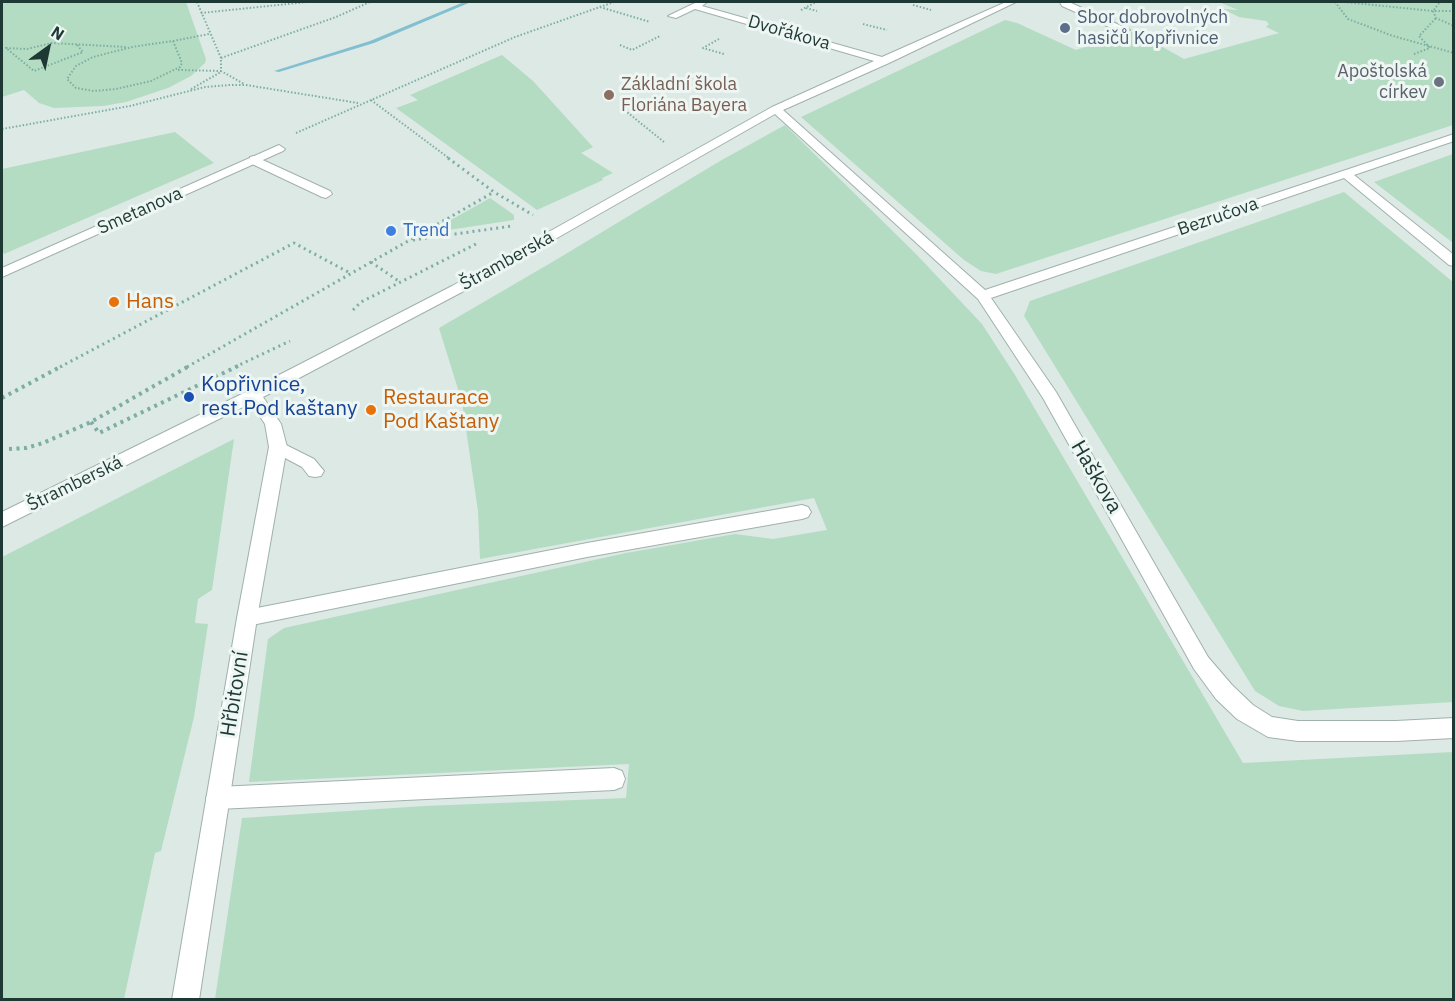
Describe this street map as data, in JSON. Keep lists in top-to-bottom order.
{
  "streets": {
    "street": [
      "Dvořákova",
      "Smetanova",
      "Bezručova",
      "Štramberská",
      "Haškova",
      "Hřbitovní"
    ]
  },
  "crossings": [
    ["Dvořákova", "Štramberská"],
    ["Bezručova", "Haškova"],
    ["Štramberská", "Haškova"],
    ["Štramberská", "Hřbitovní"]
  ],
  "places": [
    "Sbor dobrovolných hasičů Kopřivnice",
    "Apoštolská církev",
    "Základní škola Floriána Bayera",
    "Trend",
    "Hans",
    "Kopřivnice, rest.Pod kaštany",
    "Restaurace Pod Kaštany"
  ],
  "north": "top right"
}
